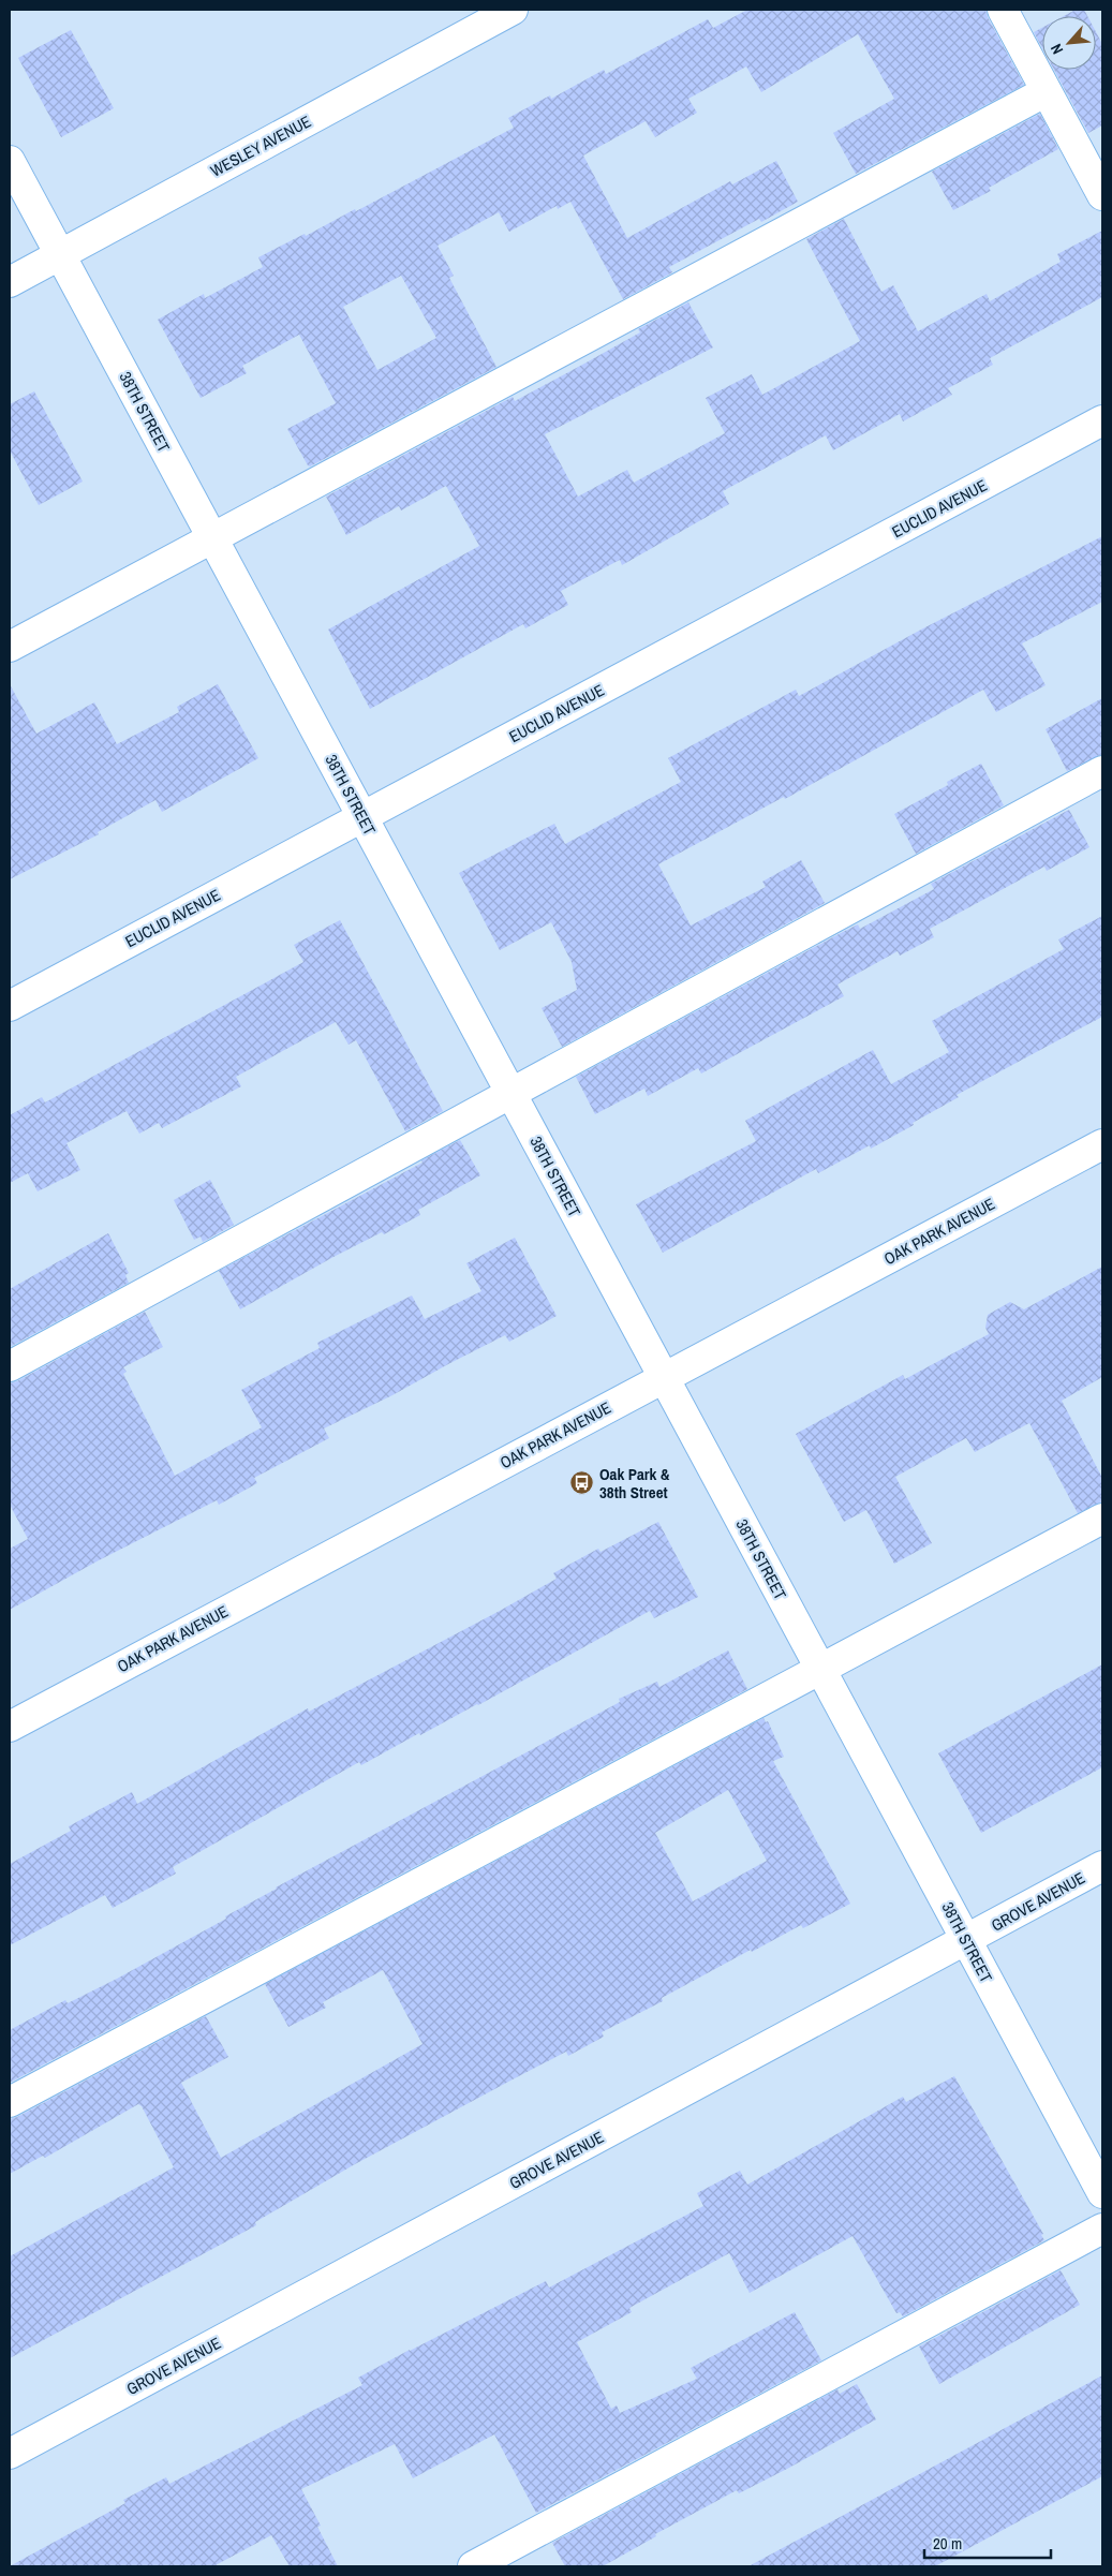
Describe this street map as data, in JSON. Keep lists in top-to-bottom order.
{
  "streets": {
    "street": [
      "WESLEY AVENUE",
      "38TH STREET",
      "EUCLID AVENUE",
      "OAK PARK AVENUE",
      "GROVE AVENUE"
    ]
  },
  "crossings": [
    ["WESLEY AVENUE", "38TH STREET"],
    ["38TH STREET", "EUCLID AVENUE"],
    ["38TH STREET", "OAK PARK AVENUE"],
    ["38TH STREET", "GROVE AVENUE"]
  ],
  "places": {
    "bus stop": ["Oak Park & 38th Street"]
  },
  "scale_bar": "20 m",
  "north": "bottom left"
}
